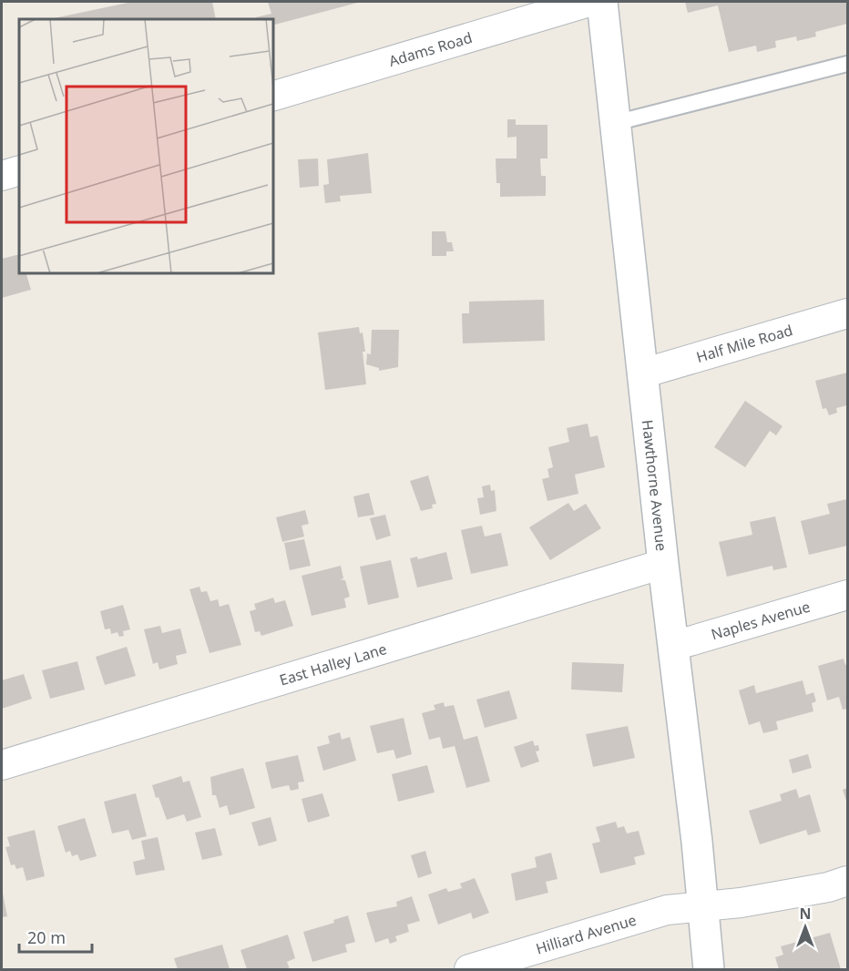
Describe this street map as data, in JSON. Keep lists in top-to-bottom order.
{
  "streets": {
    "street": [
      "Adams Road",
      "Half Mile Road",
      "Hawthorne Avenue",
      "Naples Avenue",
      "East Halley Lane",
      "Hilliard Avenue"
    ]
  },
  "crossings": [
    ["Half Mile Road", "Hawthorne Avenue"],
    ["Hawthorne Avenue", "Naples Avenue"],
    ["Hawthorne Avenue", "East Halley Lane"],
    ["Hawthorne Avenue", "Hilliard Avenue"]
  ],
  "scale_bar": "20 m",
  "north": "top"
}
